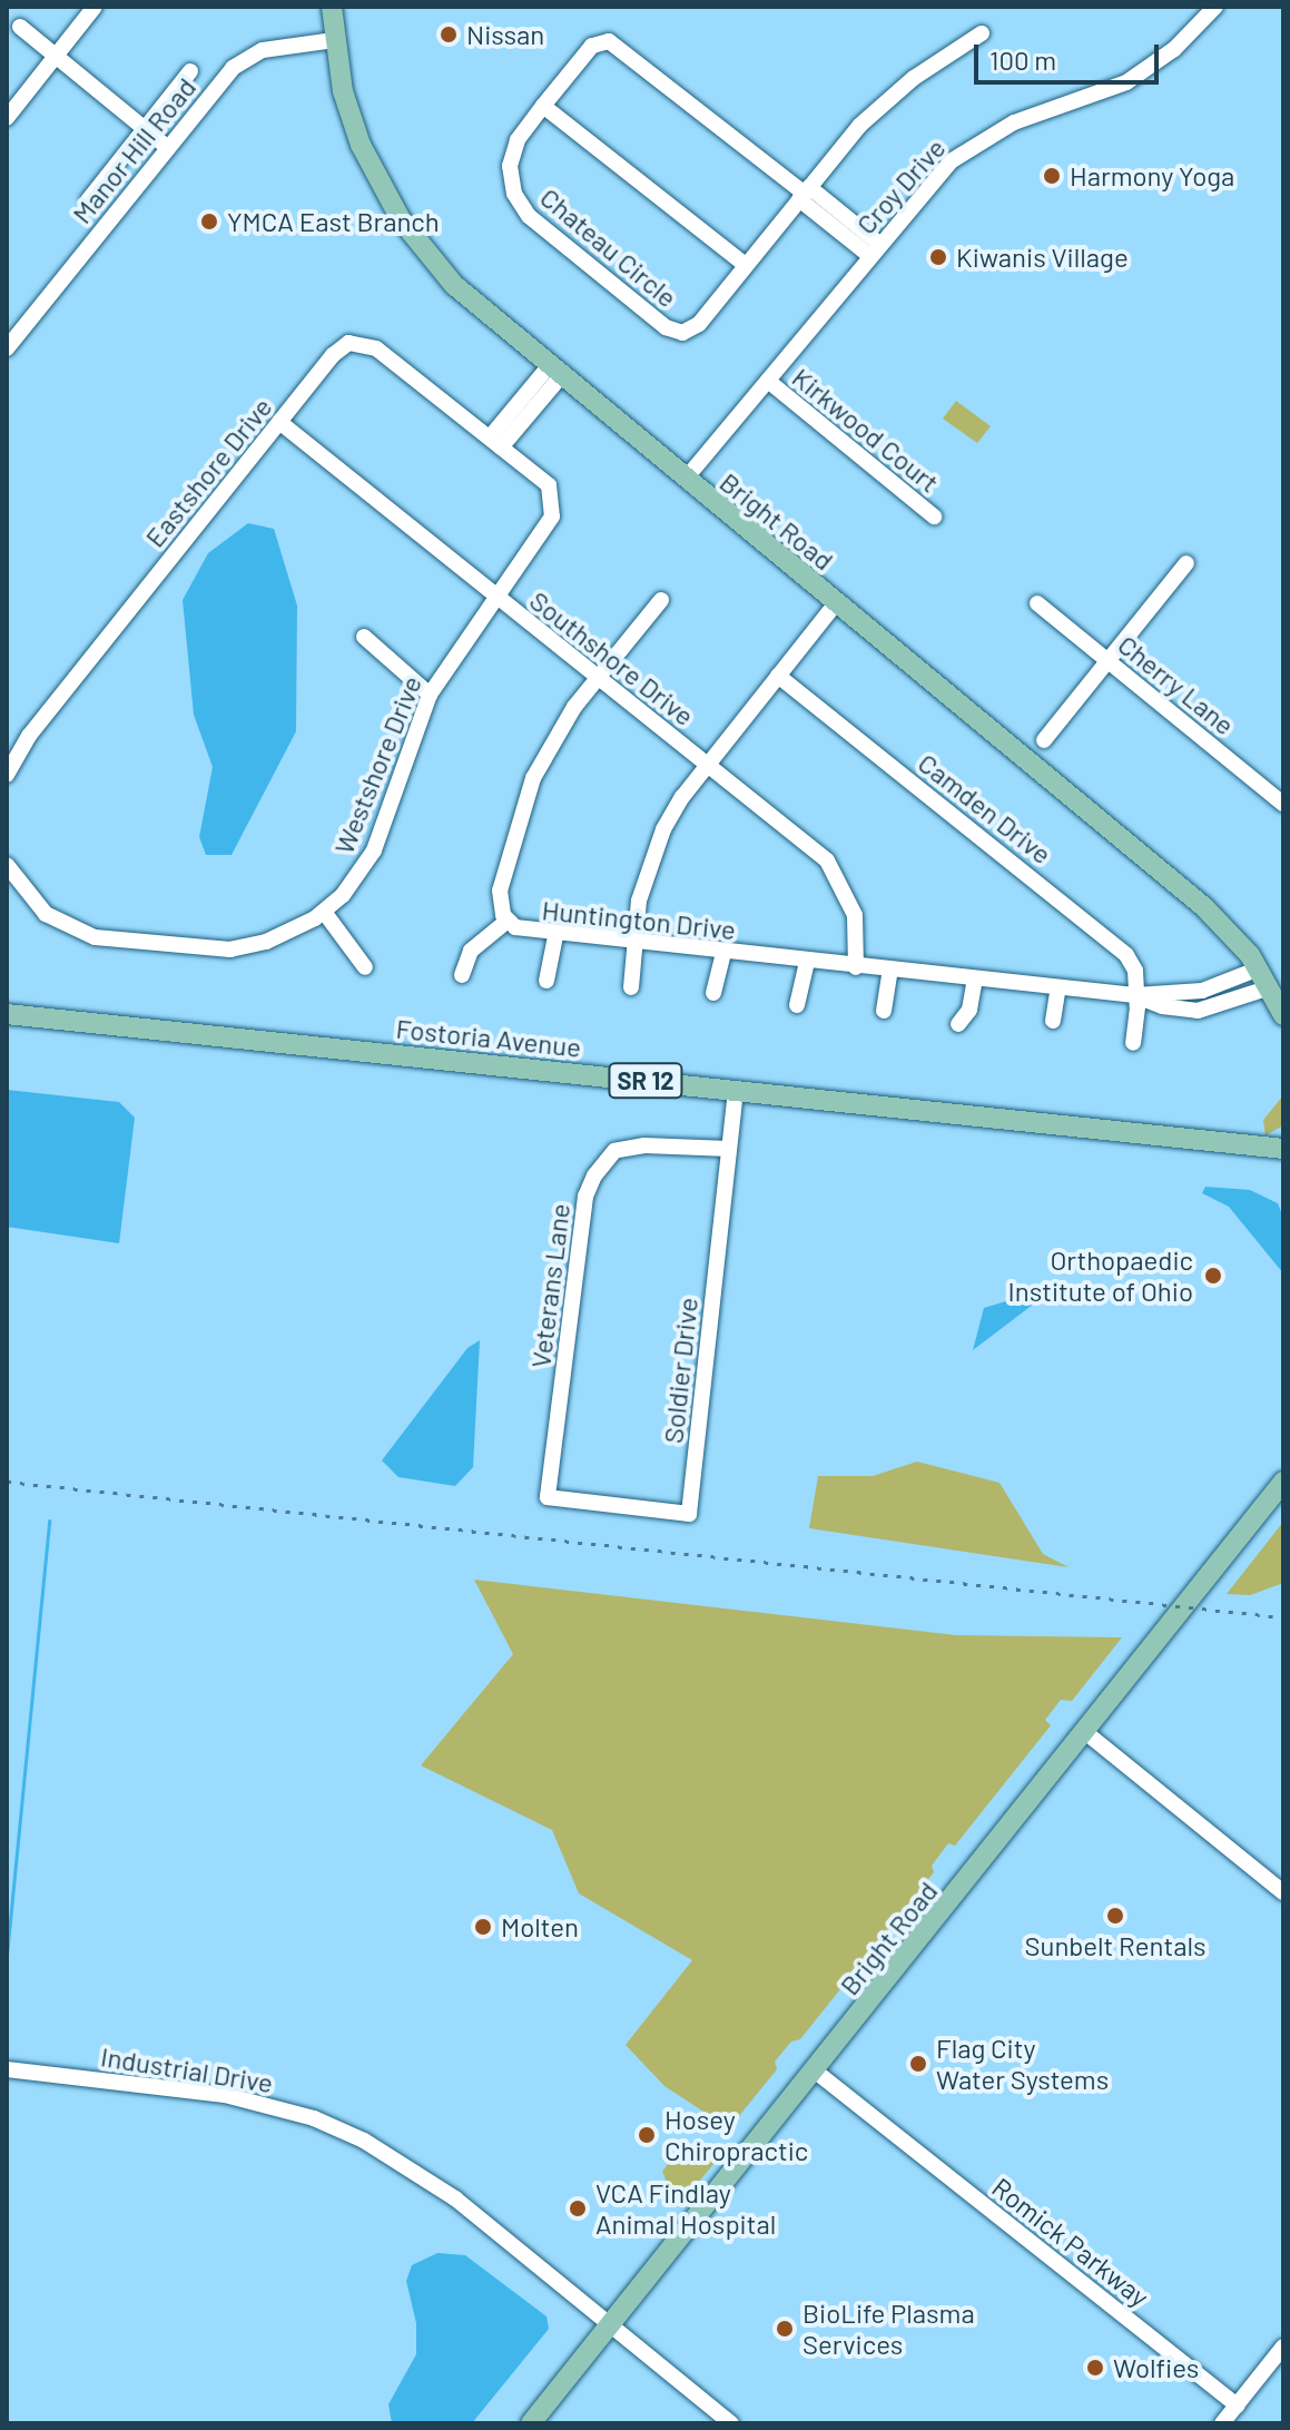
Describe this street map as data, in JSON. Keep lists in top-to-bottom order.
{
  "streets": {
    "main road": ["Bright Road", "Fostoria Avenue", "SR 12"],
    "street": [
      "Manor Hill Road",
      "Croy Drive",
      "Chateau Circle",
      "Kirkwood Court",
      "Eastshore Drive",
      "Southshore Drive",
      "Cherry Lane",
      "Westshore Drive",
      "Camden Drive",
      "Huntington Drive",
      "Veterans Lane",
      "Soldier Drive",
      "Industrial Drive",
      "Romick Parkway"
    ]
  },
  "crossings": [
    ["Manor Hill Road", "Bright Road"],
    ["Croy Drive", "Kirkwood Court"],
    ["Croy Drive", "Bright Road"],
    ["Eastshore Drive", "Southshore Drive"],
    ["Eastshore Drive", "Westshore Drive"],
    ["Bright Road", "Huntington Drive"],
    ["Bright Road", "Industrial Drive"],
    ["Bright Road", "Romick Parkway"],
    ["Southshore Drive", "Westshore Drive"],
    ["Southshore Drive", "Huntington Drive"],
    ["Camden Drive", "Huntington Drive"],
    ["Fostoria Avenue", "Soldier Drive"],
    ["Veterans Lane", "Soldier Drive"]
  ],
  "places": [
    "Nissan",
    "Harmony Yoga",
    "YMCA East Branch",
    "Kiwanis Village",
    "Orthopaedic Institute of Ohio",
    "Sunbelt Rentals",
    "Molten",
    "Flag City Water Systems",
    "Hosey Chiropractic",
    "VCA Findlay Animal Hospital",
    "BioLife Plasma Services",
    "Wolfies"
  ],
  "scale_bar": "100 m"
}
